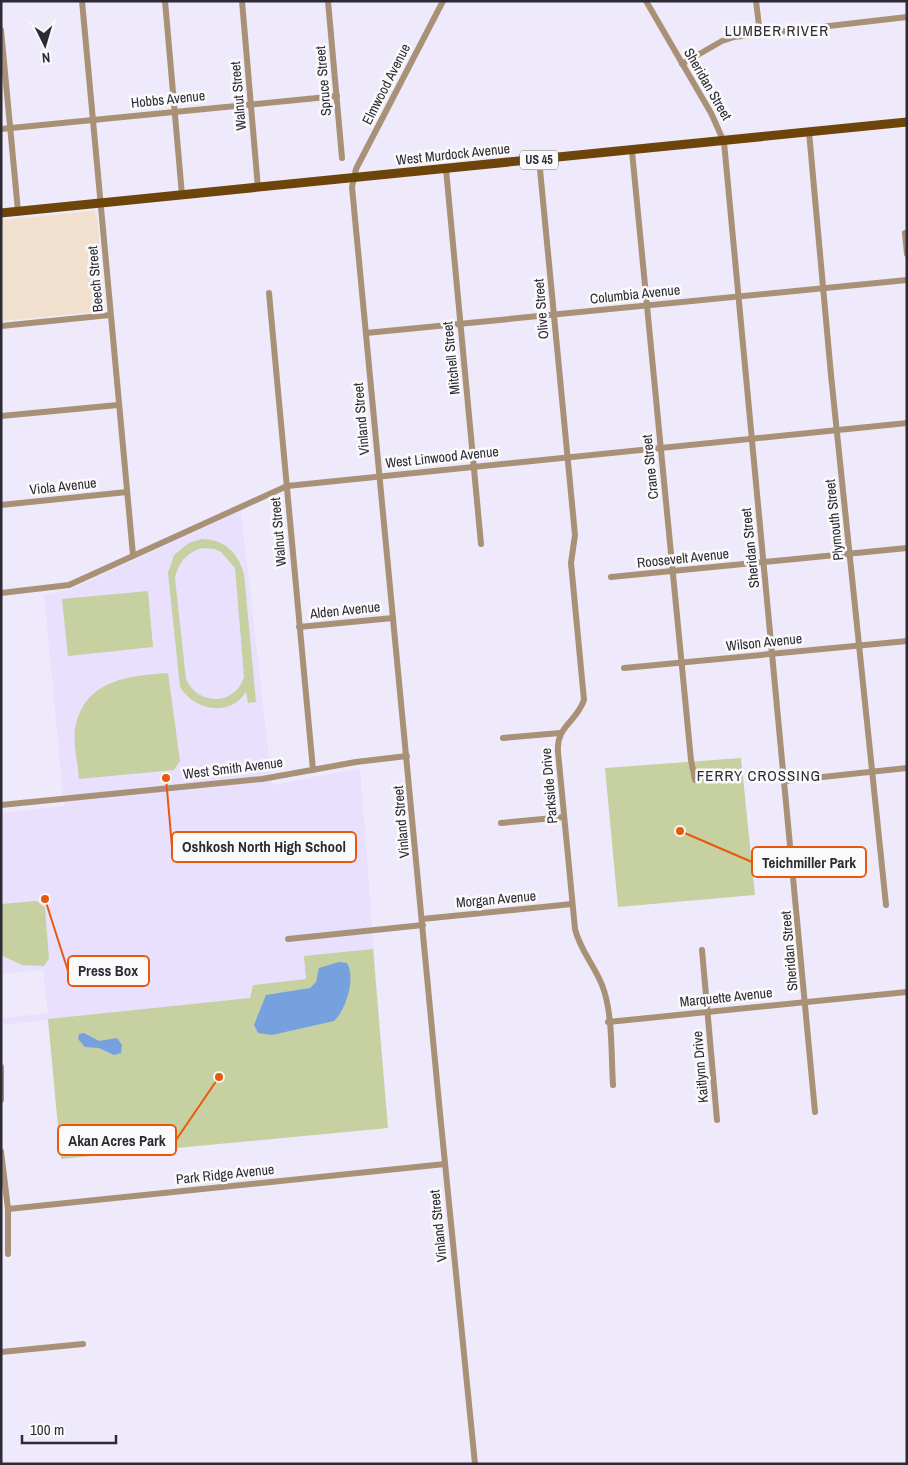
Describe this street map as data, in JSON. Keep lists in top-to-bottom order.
{
  "streets": {
    "main road": ["West Murdock Avenue", "US 45"],
    "street": [
      "Spruce Street",
      "Elmwood Avenue",
      "Sheridan Street",
      "Walnut Street",
      "Hobbs Avenue",
      "Beech Street",
      "Columbia Avenue",
      "Olive Street",
      "Mitchell Street",
      "Vinland Street",
      "West Linwood Avenue",
      "Crane Street",
      "Viola Avenue",
      "Plymouth Street",
      "Roosevelt Avenue",
      "Alden Avenue",
      "Wilson Avenue",
      "West Smith Avenue",
      "Parkside Drive",
      "Morgan Avenue",
      "Marquette Avenue",
      "Kaitlynn Drive",
      "Park Ridge Avenue"
    ]
  },
  "crossings": [
    ["Spruce Street", "Hobbs Avenue"],
    ["Elmwood Avenue", "West Murdock Avenue"],
    ["Elmwood Avenue", "Vinland Street"],
    ["Sheridan Street", "West Murdock Avenue"],
    ["Sheridan Street", "Columbia Avenue"],
    ["Sheridan Street", "West Linwood Avenue"],
    ["Sheridan Street", "Roosevelt Avenue"],
    ["Sheridan Street", "Wilson Avenue"],
    ["Sheridan Street", "Marquette Avenue"],
    ["Walnut Street", "Hobbs Avenue"],
    ["Walnut Street", "West Murdock Avenue"],
    ["Walnut Street", "West Linwood Avenue"],
    ["Walnut Street", "Alden Avenue"],
    ["Walnut Street", "West Smith Avenue"],
    ["Hobbs Avenue", "Beech Street"],
    ["West Murdock Avenue", "Beech Street"],
    ["West Murdock Avenue", "Olive Street"],
    ["West Murdock Avenue", "Mitchell Street"],
    ["West Murdock Avenue", "Vinland Street"],
    ["West Murdock Avenue", "Crane Street"],
    ["West Murdock Avenue", "Plymouth Street"],
    ["Beech Street", "West Linwood Avenue"],
    ["Beech Street", "Viola Avenue"],
    ["Columbia Avenue", "Olive Street"],
    ["Columbia Avenue", "Mitchell Street"],
    ["Columbia Avenue", "Vinland Street"],
    ["Columbia Avenue", "Crane Street"],
    ["Columbia Avenue", "Plymouth Street"],
    ["Olive Street", "West Linwood Avenue"],
    ["Olive Street", "Parkside Drive"],
    ["Mitchell Street", "West Linwood Avenue"],
    ["Vinland Street", "West Linwood Avenue"],
    ["Vinland Street", "Alden Avenue"],
    ["Vinland Street", "West Smith Avenue"],
    ["Vinland Street", "Morgan Avenue"],
    ["Vinland Street", "Park Ridge Avenue"],
    ["West Linwood Avenue", "Crane Street"],
    ["West Linwood Avenue", "Plymouth Street"],
    ["West Linwood Avenue", "Parkside Drive"],
    ["Crane Street", "Roosevelt Avenue"],
    ["Crane Street", "Wilson Avenue"],
    ["Plymouth Street", "Roosevelt Avenue"],
    ["Plymouth Street", "Wilson Avenue"],
    ["Parkside Drive", "Morgan Avenue"],
    ["Parkside Drive", "Marquette Avenue"],
    ["Marquette Avenue", "Kaitlynn Drive"]
  ],
  "districts": ["LUMBER RIVER", "FERRY CROSSING"],
  "places": [
    "Oshkosh North High School",
    "Teichmiller Park",
    "Press Box",
    "Akan Acres Park"
  ],
  "scale_bar": "100 m",
  "north": "bottom"
}
